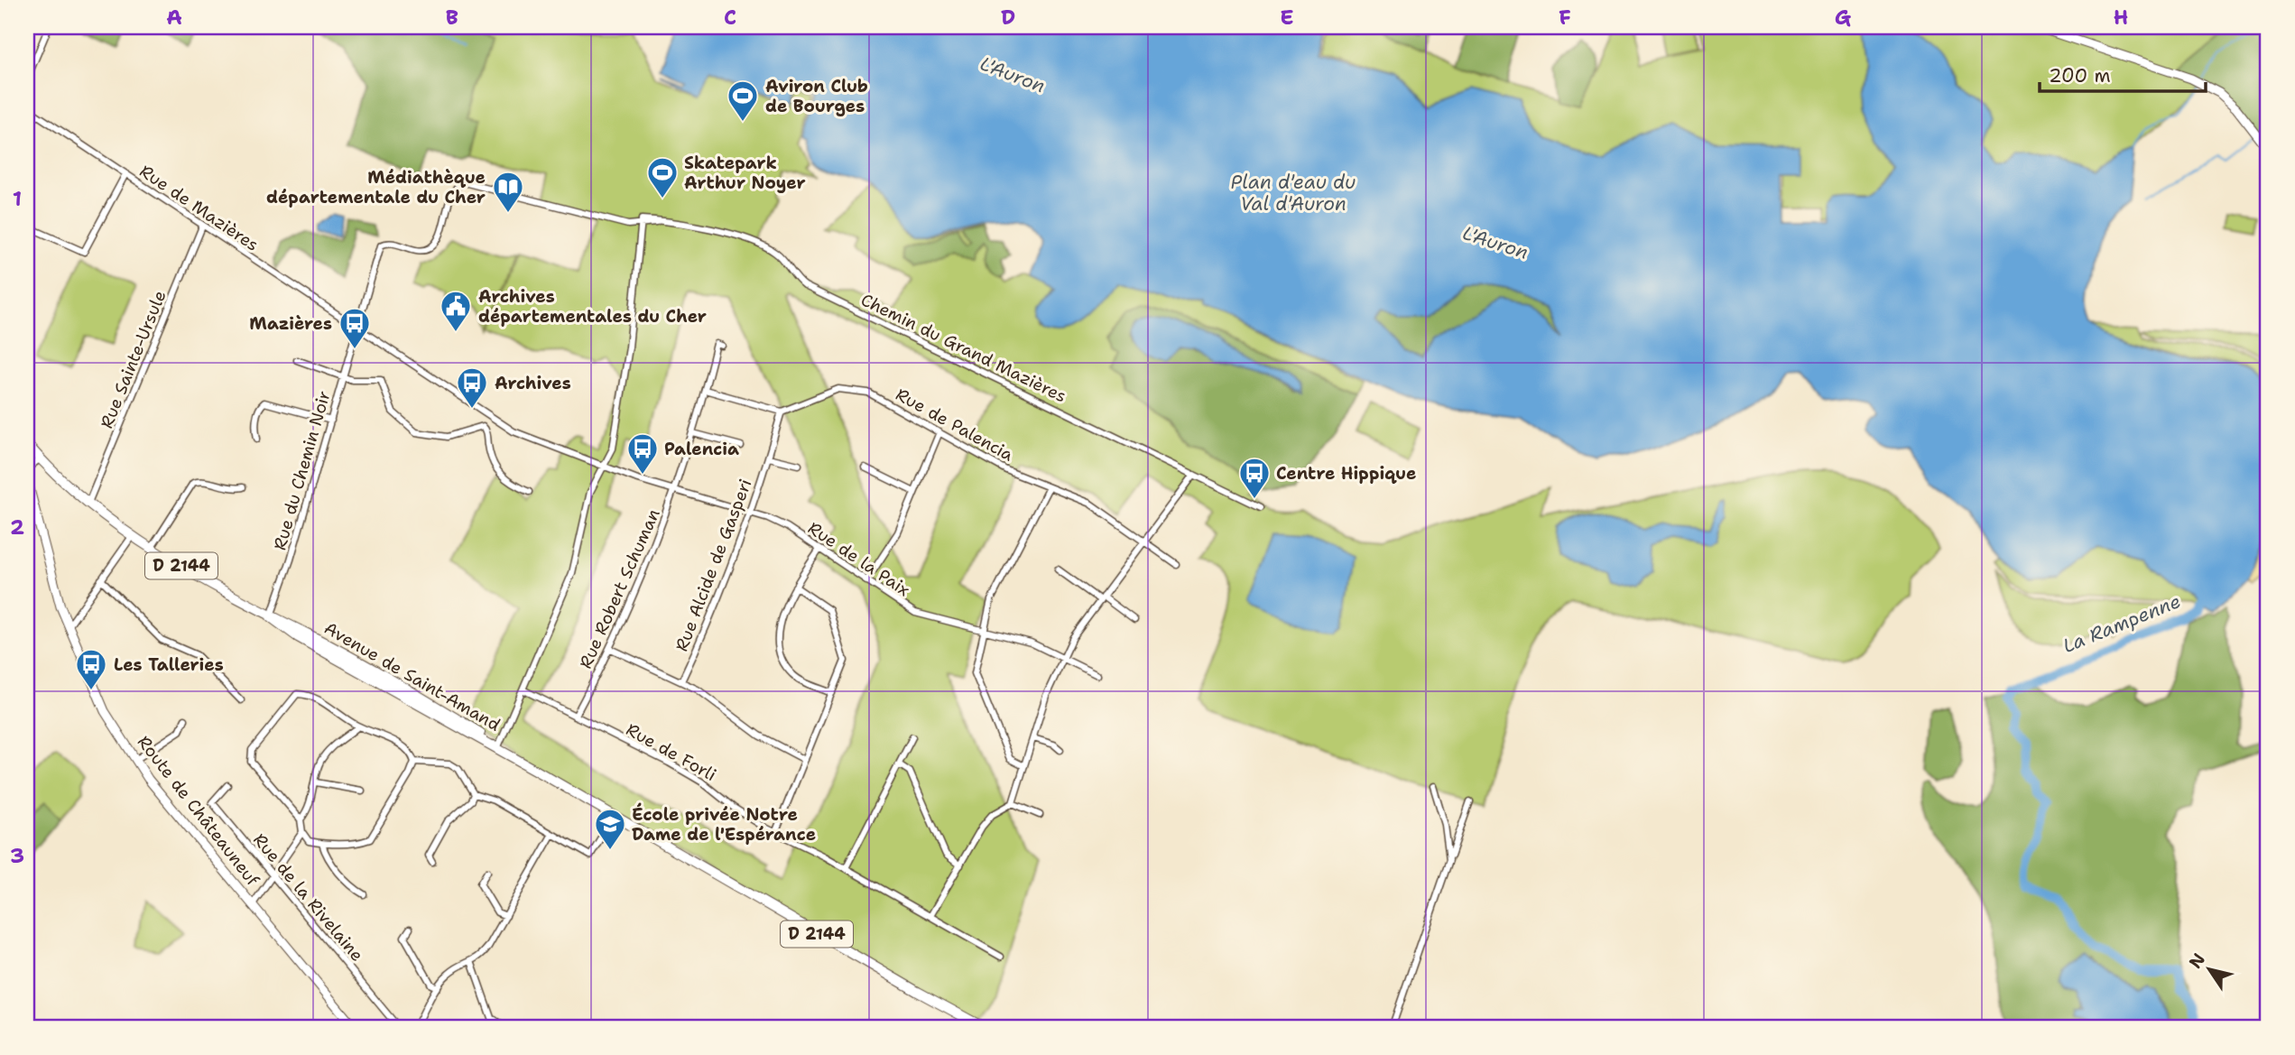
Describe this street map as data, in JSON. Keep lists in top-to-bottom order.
{
  "streets": {
    "main road": ["D 2144", "Avenue de Saint-Amand", "Route de Châteauneuf"],
    "street": [
      "Rue de Mazières",
      "Chemin du Grand Mazières",
      "Rue Sainte-Ursule",
      "Rue de Palencia",
      "Rue du Chemin Noir",
      "Rue de la Paix",
      "Rue Alcide de Gasperi",
      "Rue Robert Schuman",
      "Rue de Forli",
      "Rue de la Rivelaine"
    ]
  },
  "crossings": [
    ["Rue de Mazières", "Chemin du Grand Mazières"],
    ["Rue de Mazières", "Rue Sainte-Ursule"],
    ["Rue de Mazières", "Rue du Chemin Noir"],
    ["Rue de Mazières", "Rue de la Paix"],
    ["Chemin du Grand Mazières", "Rue du Chemin Noir"],
    ["Rue Sainte-Ursule", "Avenue de Saint-Amand"],
    ["Rue de Palencia", "Rue Alcide de Gasperi"],
    ["Rue du Chemin Noir", "Avenue de Saint-Amand"],
    ["Rue de la Paix", "Rue Alcide de Gasperi"],
    ["Rue de la Paix", "Rue Robert Schuman"],
    ["Rue Robert Schuman", "Rue de Forli"]
  ],
  "water": ["L'Auron", "Plan d'eau du Val d'Auron", "La Rampenne"],
  "places": {
    "sports": ["Aviron Club de Bourges", "Skatepark Arthur Noyer"],
    "library": ["Médiathèque départementale du Cher"],
    "public building": ["Archives départementales du Cher"],
    "bus stop": [
      "Mazières",
      "Archives",
      "Palencia",
      "Centre Hippique",
      "Les Talleries"
    ],
    "school or university": ["École privée Notre Dame de l'Espérance"]
  },
  "scale_bar": "200 m",
  "north": "top left",
  "grid": {
    "columns": [
      "A",
      "B",
      "C",
      "D",
      "E",
      "F",
      "G",
      "H"
    ],
    "rows": ["1", "2", "3"]
  }
}
